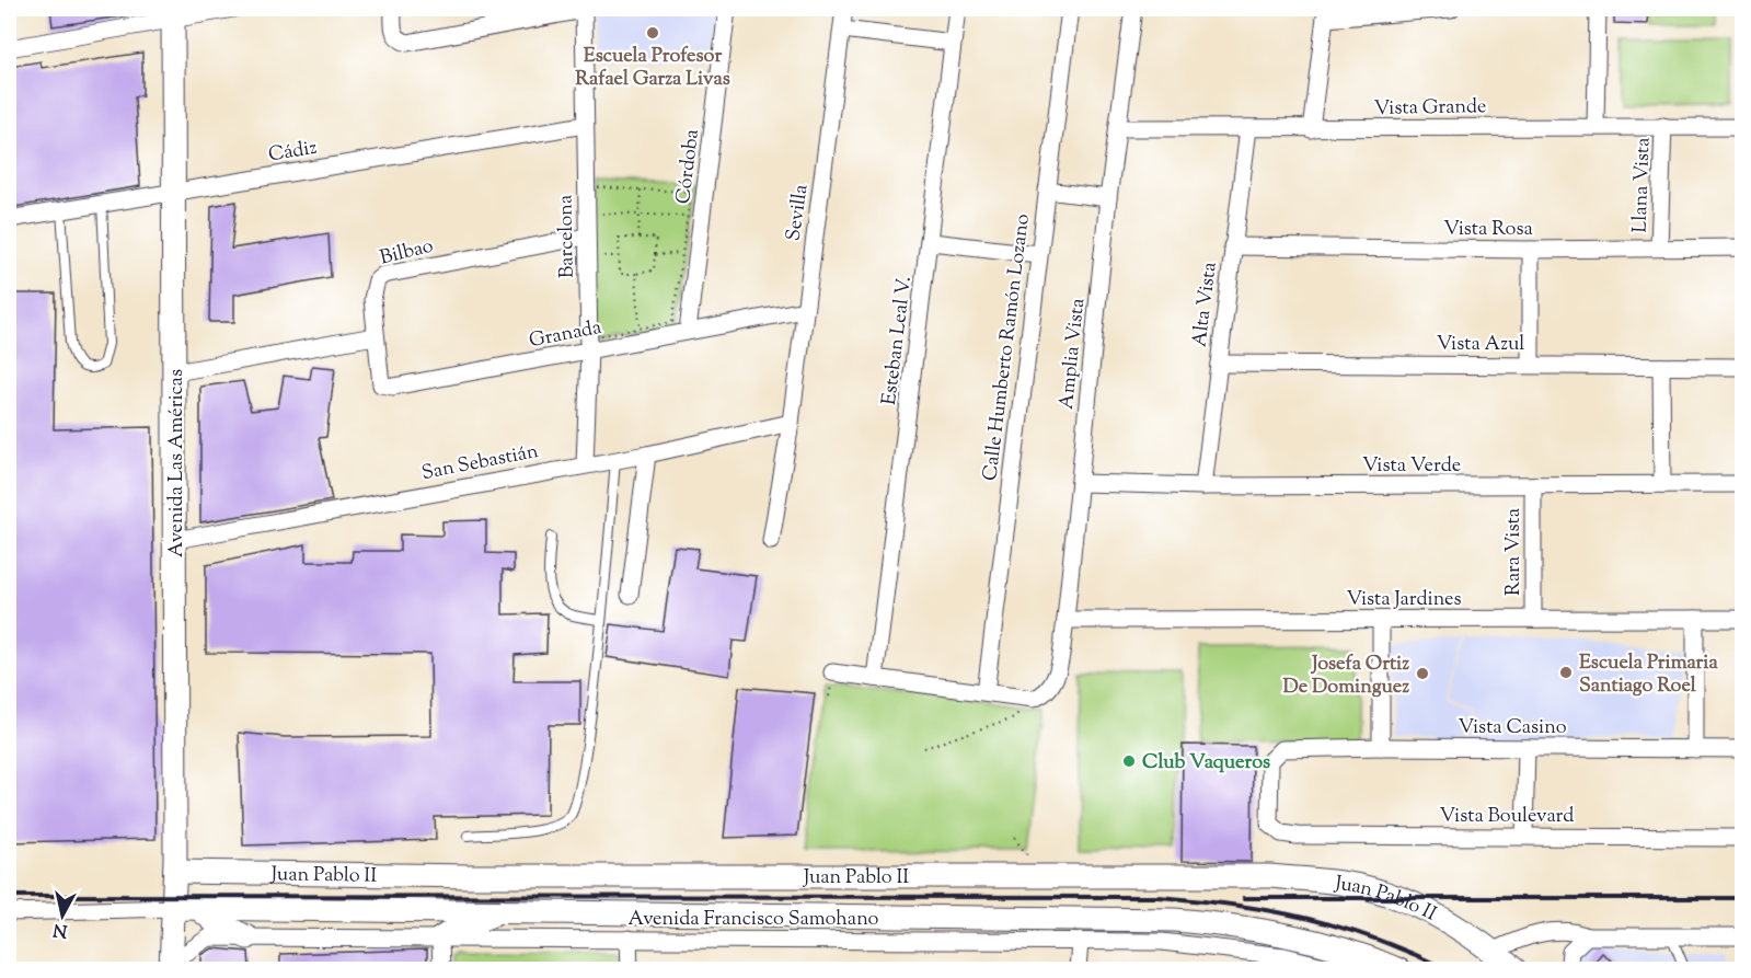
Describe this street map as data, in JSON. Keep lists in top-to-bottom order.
{
  "streets": {
    "main road": ["Avenida Las Américas", "Juan Pablo II"],
    "street": [
      "Vista Grande",
      "Cádiz",
      "Córdoba",
      "Llana Vista",
      "Sevilla",
      "Vista Rosa",
      "Barcelona",
      "Bilbao",
      "Alta Vista",
      "Granada",
      "Esteban Leal V.",
      "Vista Azul",
      "Calle Humberto Ramón Lozano",
      "Amplia Vista",
      "San Sebastián",
      "Vista Verde",
      "Rara Vista",
      "Vista Jardines",
      "Vista Casino",
      "Vista Boulevard",
      "Avenida Francisco Samohano"
    ]
  },
  "crossings": [
    ["Vista Grande", "Llana Vista"],
    ["Vista Grande", "Alta Vista"],
    ["Vista Grande", "Amplia Vista"],
    ["Cádiz", "Barcelona"],
    ["Cádiz", "Avenida Las Américas"],
    ["Córdoba", "Granada"],
    ["Llana Vista", "Vista Rosa"],
    ["Sevilla", "Granada"],
    ["Sevilla", "San Sebastián"],
    ["Vista Rosa", "Alta Vista"],
    ["Barcelona", "Bilbao"],
    ["Barcelona", "Granada"],
    ["Barcelona", "San Sebastián"],
    ["Bilbao", "Granada"],
    ["Alta Vista", "Vista Azul"],
    ["Alta Vista", "Vista Verde"],
    ["Amplia Vista", "Vista Verde"],
    ["Amplia Vista", "Vista Jardines"],
    ["San Sebastián", "Avenida Las Américas"],
    ["Avenida Las Américas", "Juan Pablo II"],
    ["Vista Verde", "Rara Vista"],
    ["Rara Vista", "Vista Jardines"],
    ["Vista Casino", "Vista Boulevard"]
  ],
  "places": [
    "Escuela Profesor Rafael Garza Livas",
    "Escuela Primaria Santiago Roel",
    "Josefa Ortiz De Dominguez",
    "Club Vaqueros"
  ],
  "north": "bottom"
}
